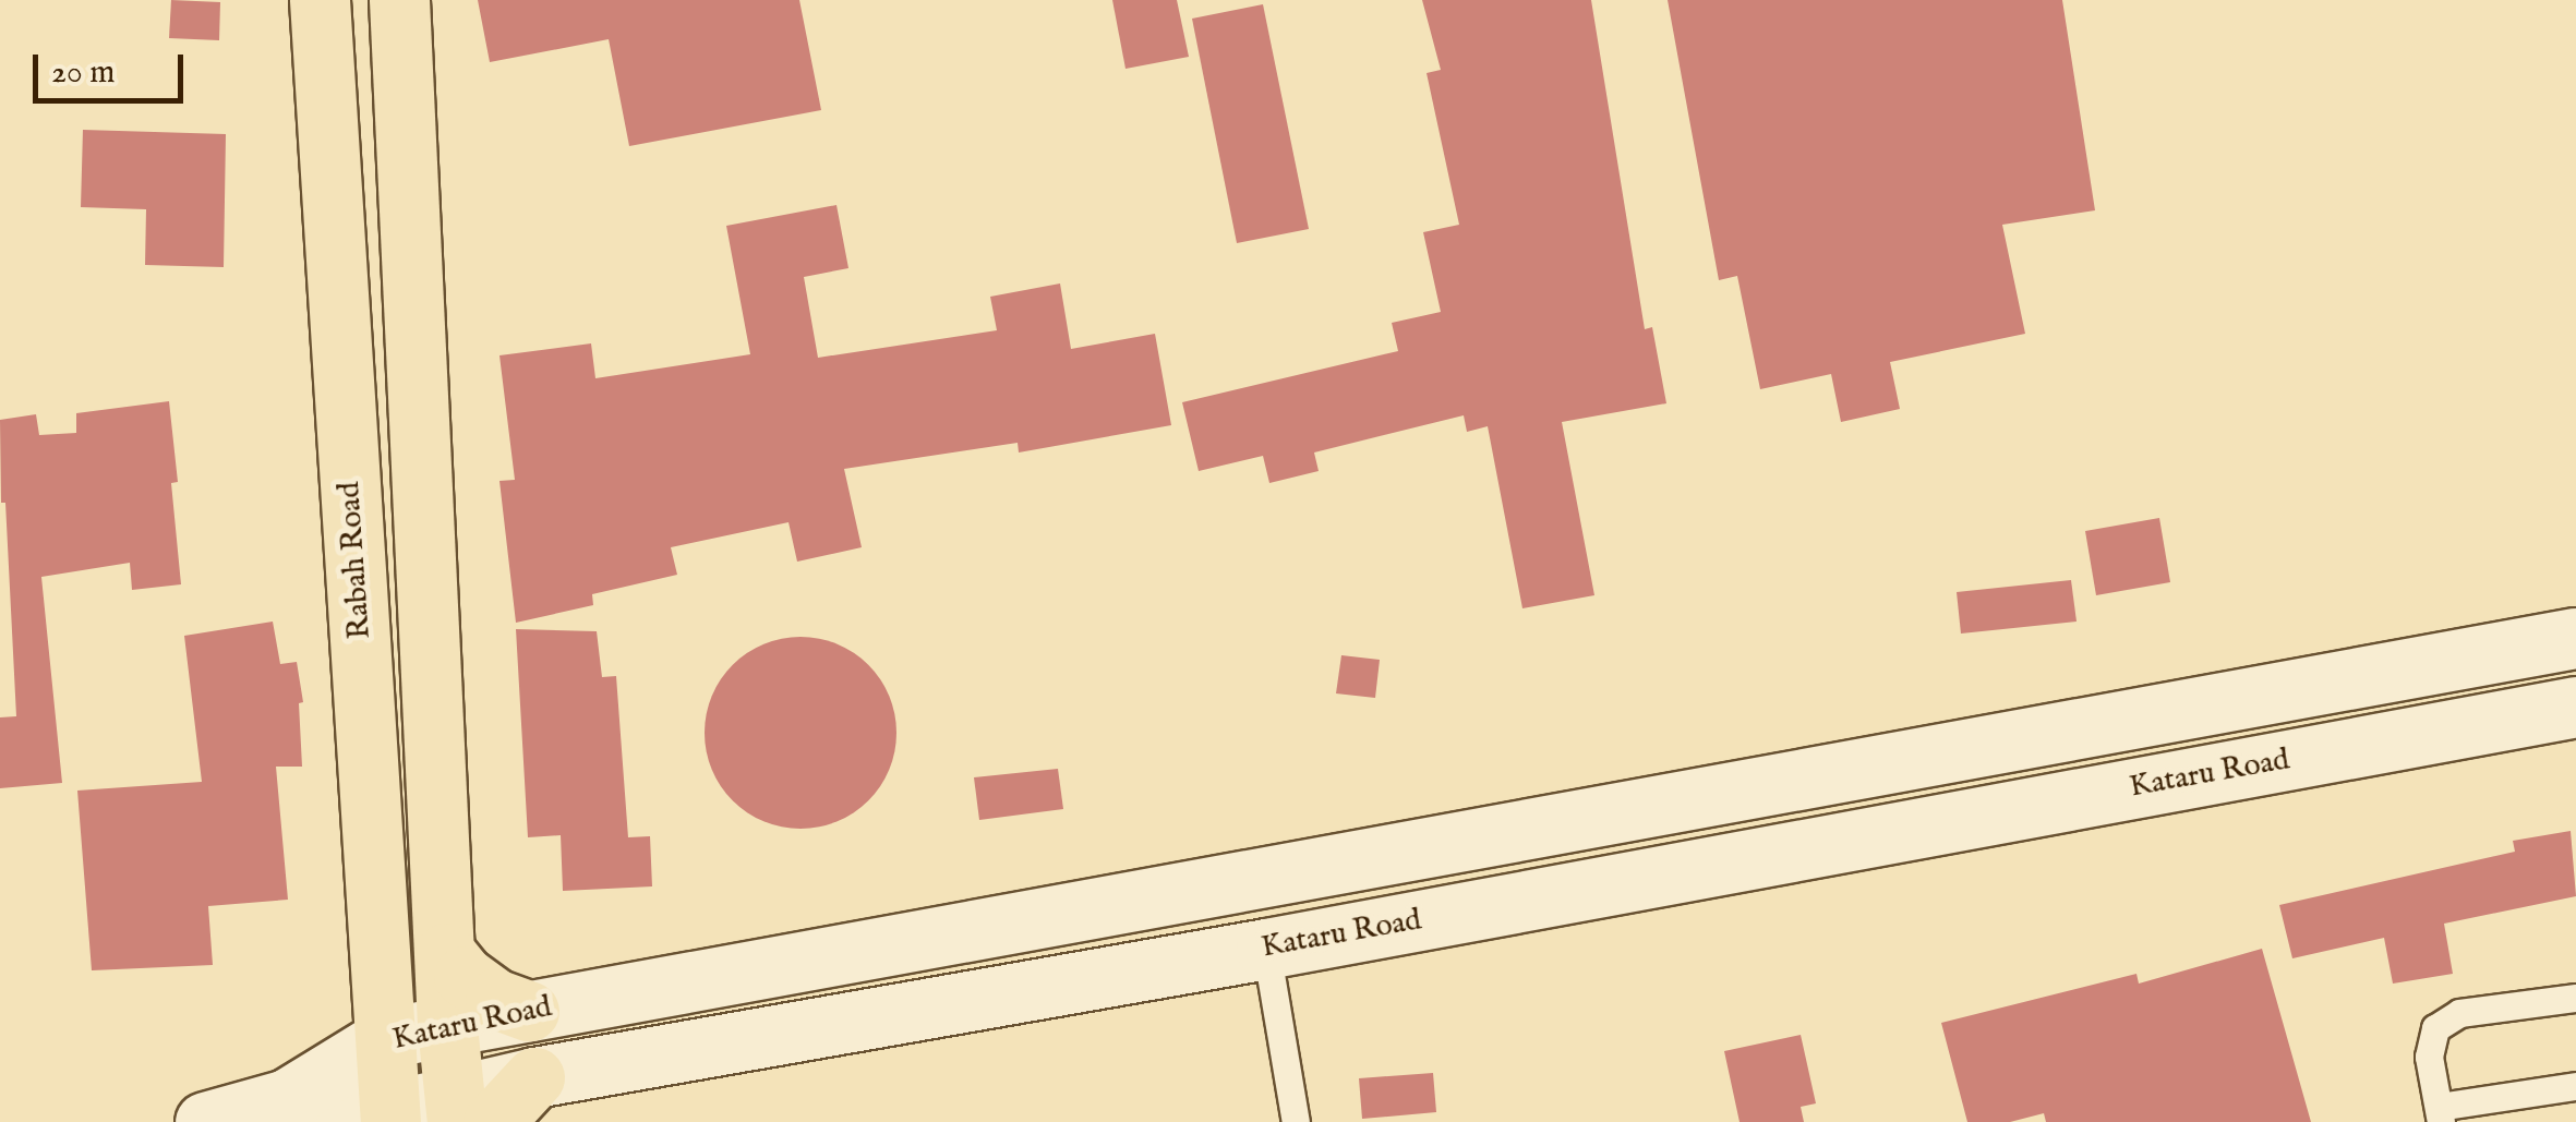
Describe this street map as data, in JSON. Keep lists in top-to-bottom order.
{
  "streets": {
    "main road": ["Rabah Road"],
    "street": ["Kataru Road"]
  },
  "crossings": [
    ["Rabah Road", "Kataru Road"]
  ],
  "scale_bar": "20 m"
}
